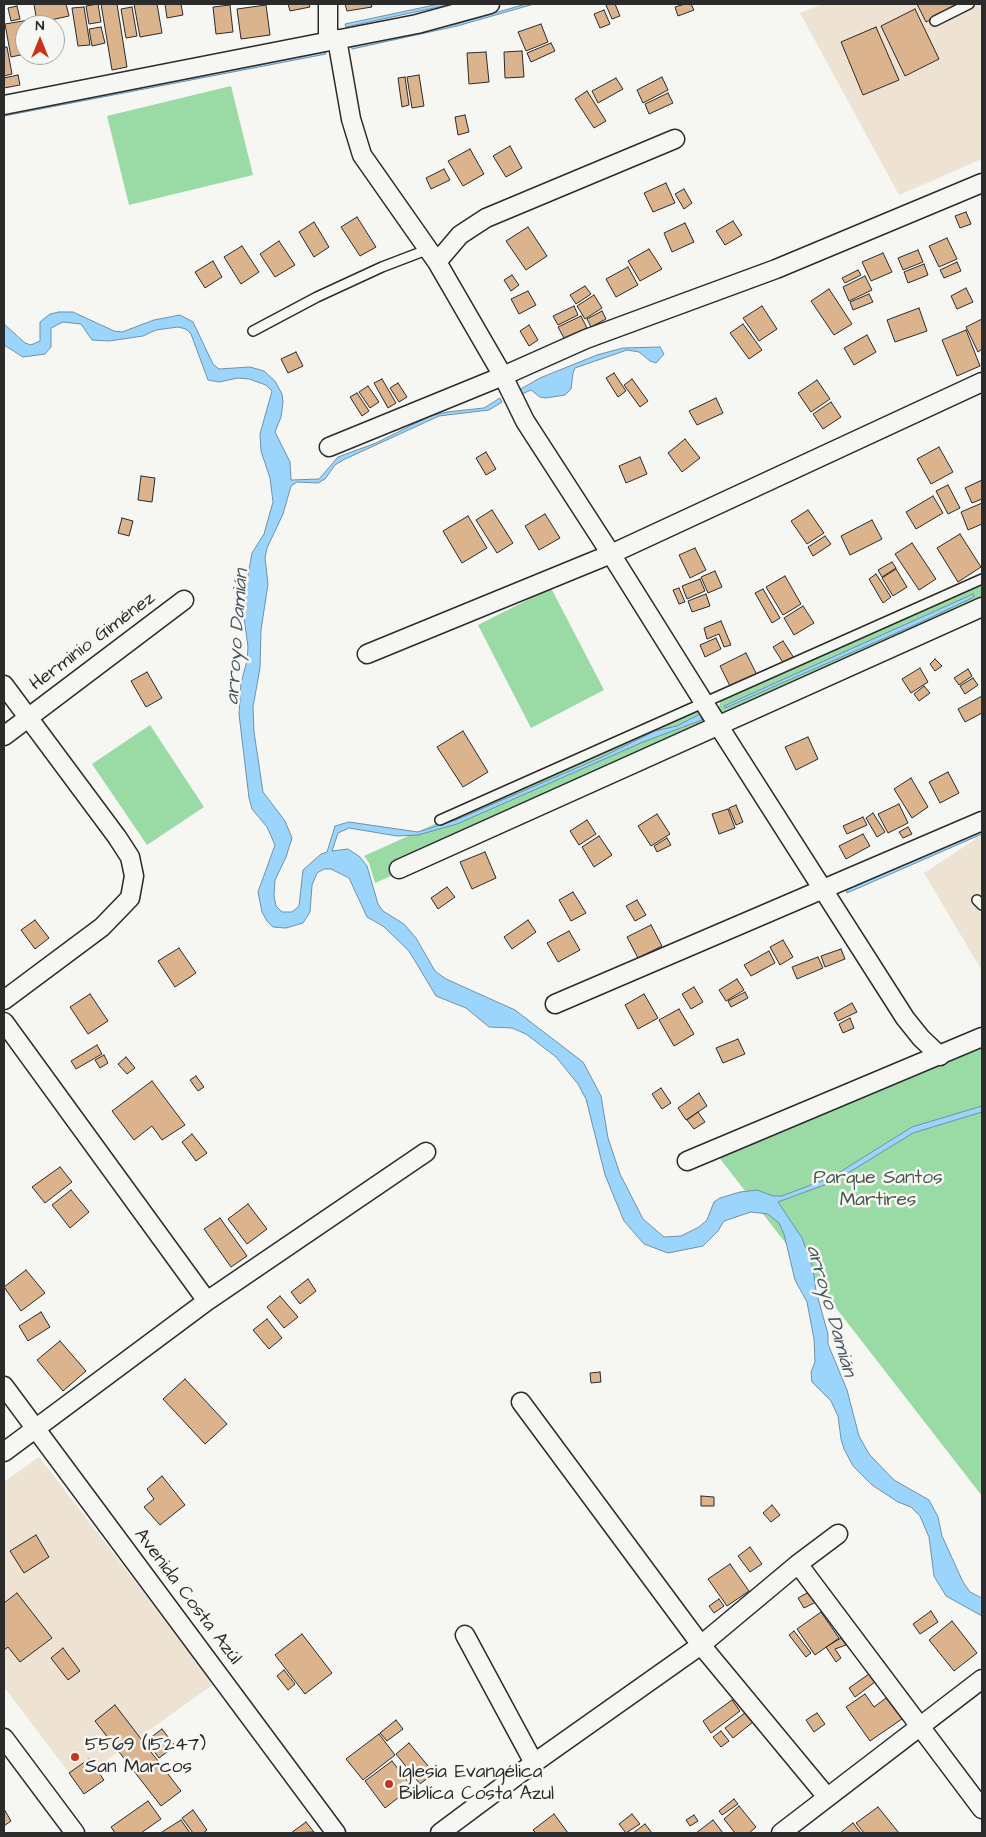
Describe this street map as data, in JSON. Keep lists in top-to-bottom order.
{
  "streets": {
    "street": ["Herminio Giménez", "Avenida Costa Azúl"]
  },
  "water": ["arroyo Damián"],
  "parks": ["Parque Santos Martires"],
  "places": ["5569 (15247) San Marcos", "Iglesia Evangélica Biblíca Costa Azul"],
  "north": "top"
}
